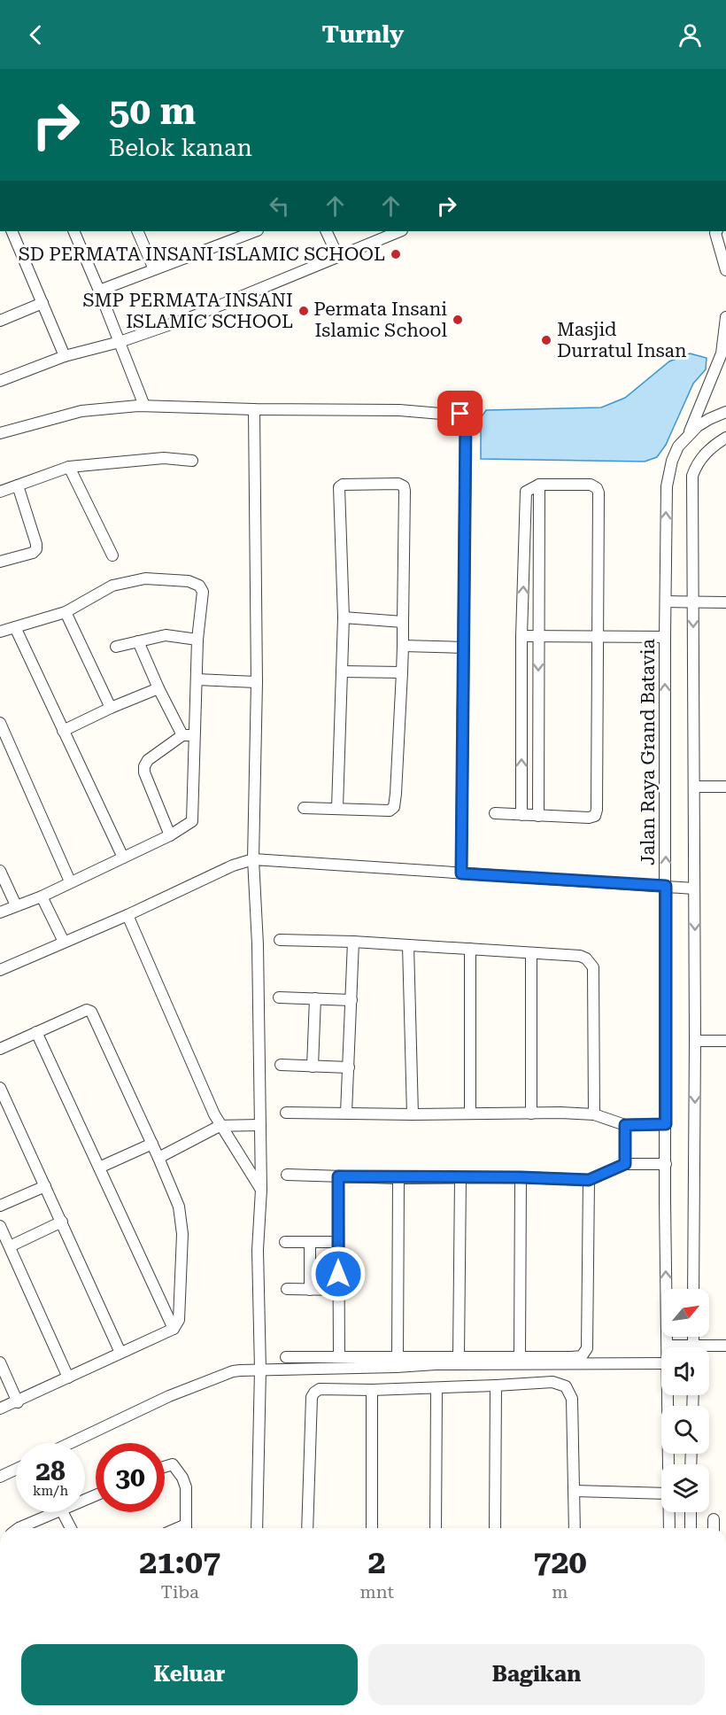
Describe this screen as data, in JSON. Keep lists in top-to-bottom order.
{
  "streets": {
    "street": ["Jalan Raya Grand Batavia"]
  },
  "places": [
    "SD PERMATA INSANI ISLAMIC SCHOOL",
    "SMP PERMATA INSANI ISLAMIC SCHOOL",
    "Permata Insani Islamic School",
    "Masjid Durratul Insan"
  ],
  "north": "top right",
  "page": {
    "header": "Turnly",
    "turn": ["50 m", "Belok kanan"],
    "speed": "28 km/h",
    "limit": "30",
    "eta": [
      "21:07",
      "Tiba",
      "2",
      "mnt",
      "720",
      "m"
    ],
    "buttons": ["Keluar", "Bagikan"]
  }
}
